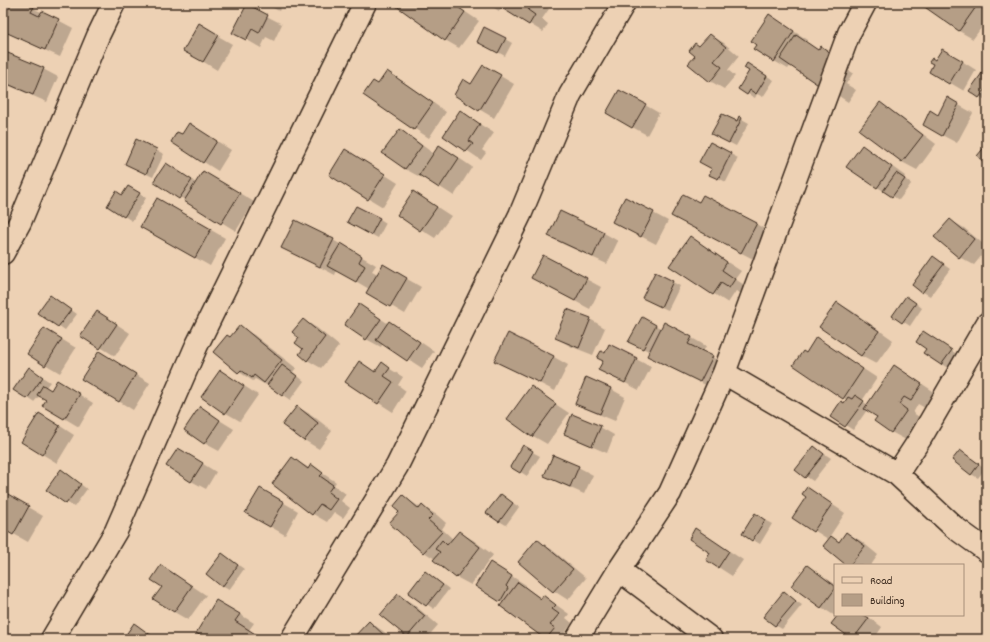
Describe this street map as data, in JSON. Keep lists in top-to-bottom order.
{
  "legend": ["Road", "Building"]
}
